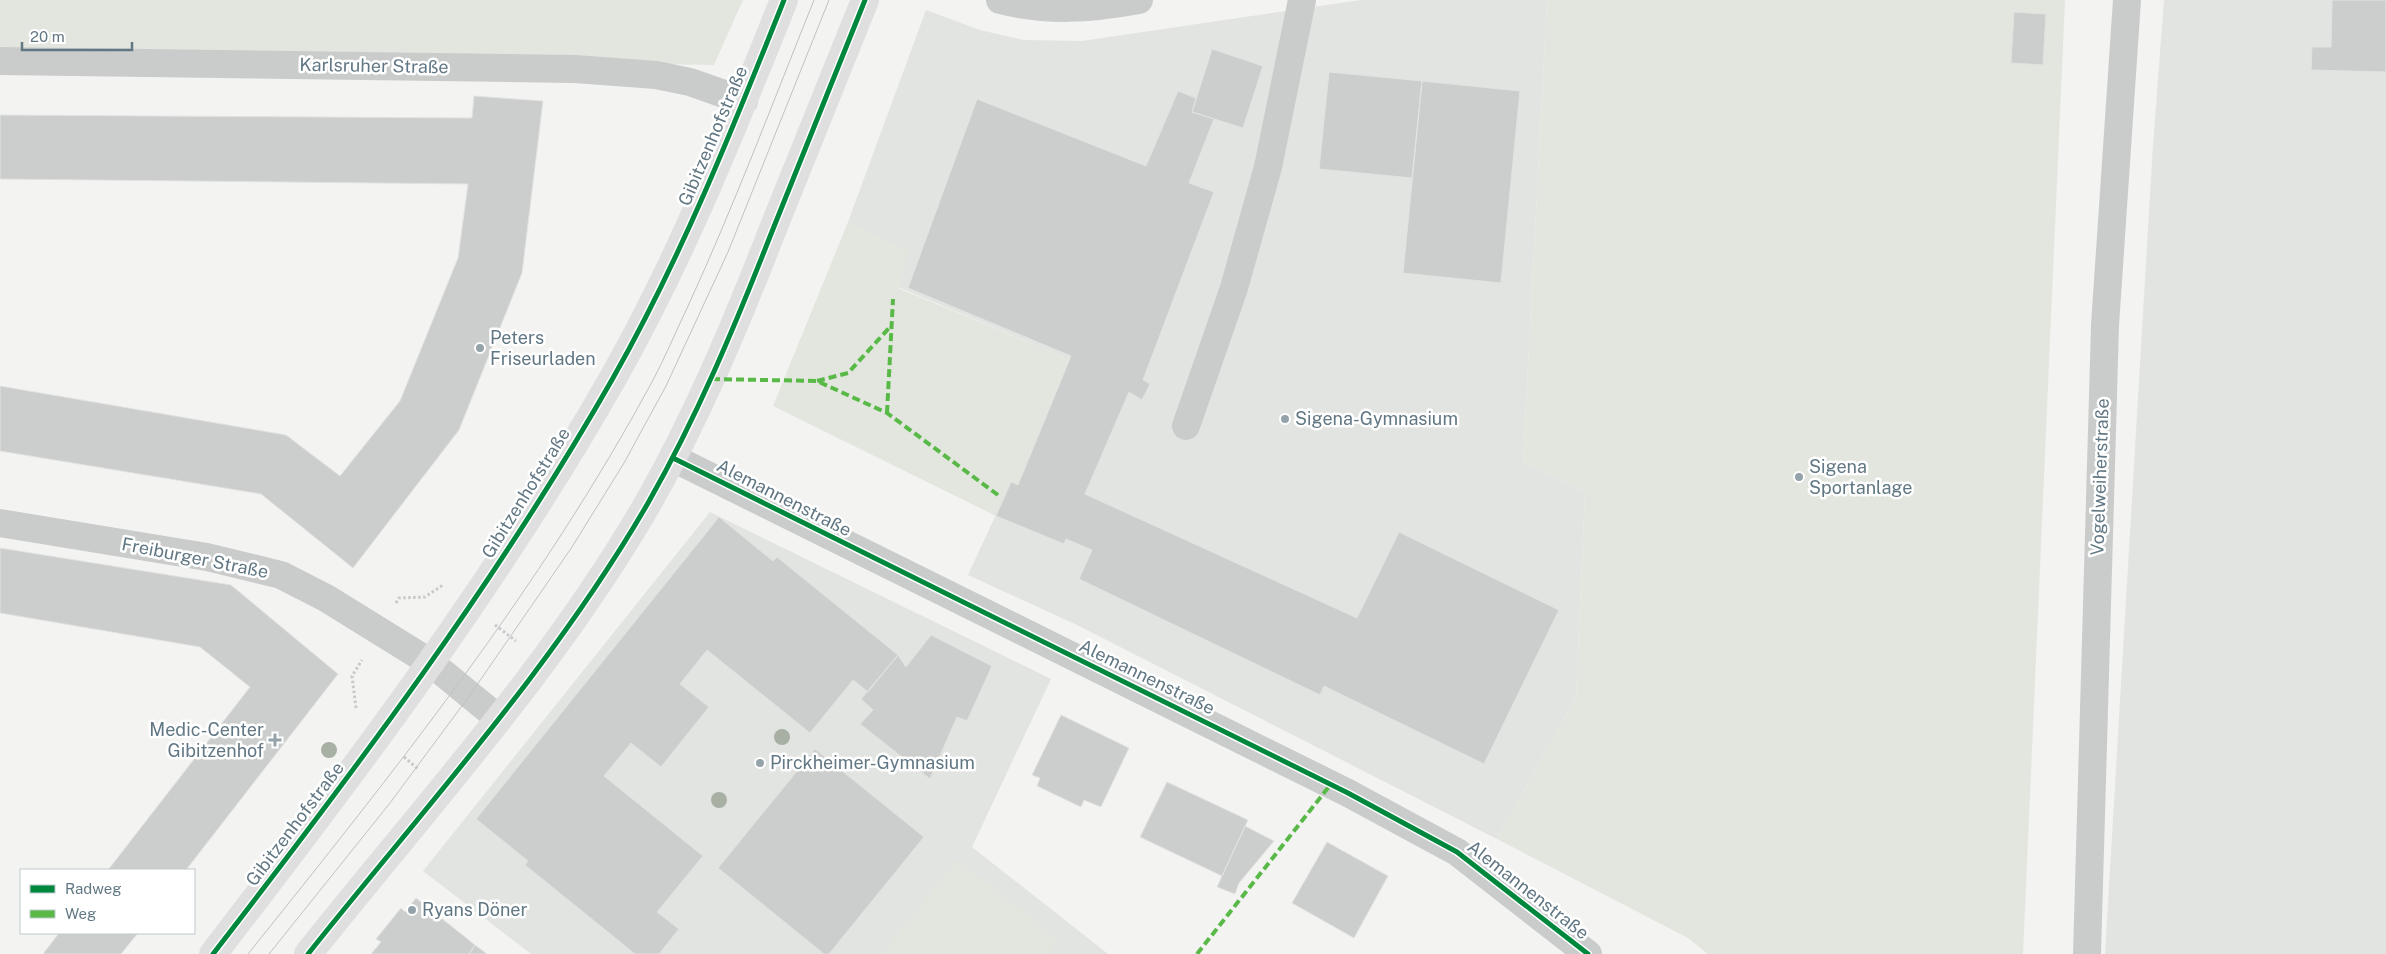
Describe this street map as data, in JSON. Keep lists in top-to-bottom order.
{
  "streets": {
    "main road": ["Gibitzenhofstraße"],
    "street": [
      "Karlsruher Straße",
      "Vogelweiherstraße",
      "Alemannenstraße",
      "Freiburger Straße"
    ]
  },
  "crossings": [
    ["Karlsruher Straße", "Gibitzenhofstraße"],
    ["Gibitzenhofstraße", "Freiburger Straße"]
  ],
  "places": {
    "other": [
      "Peters Friseurladen",
      "Sigena-Gymnasium",
      "Sigena Sportanlage",
      "Pirckheimer-Gymnasium",
      "Ryans Döner"
    ],
    "health": ["Medic-Center Gibitzenhof"]
  },
  "legend": ["Radweg", "Weg"],
  "scale_bar": "20 m"
}
